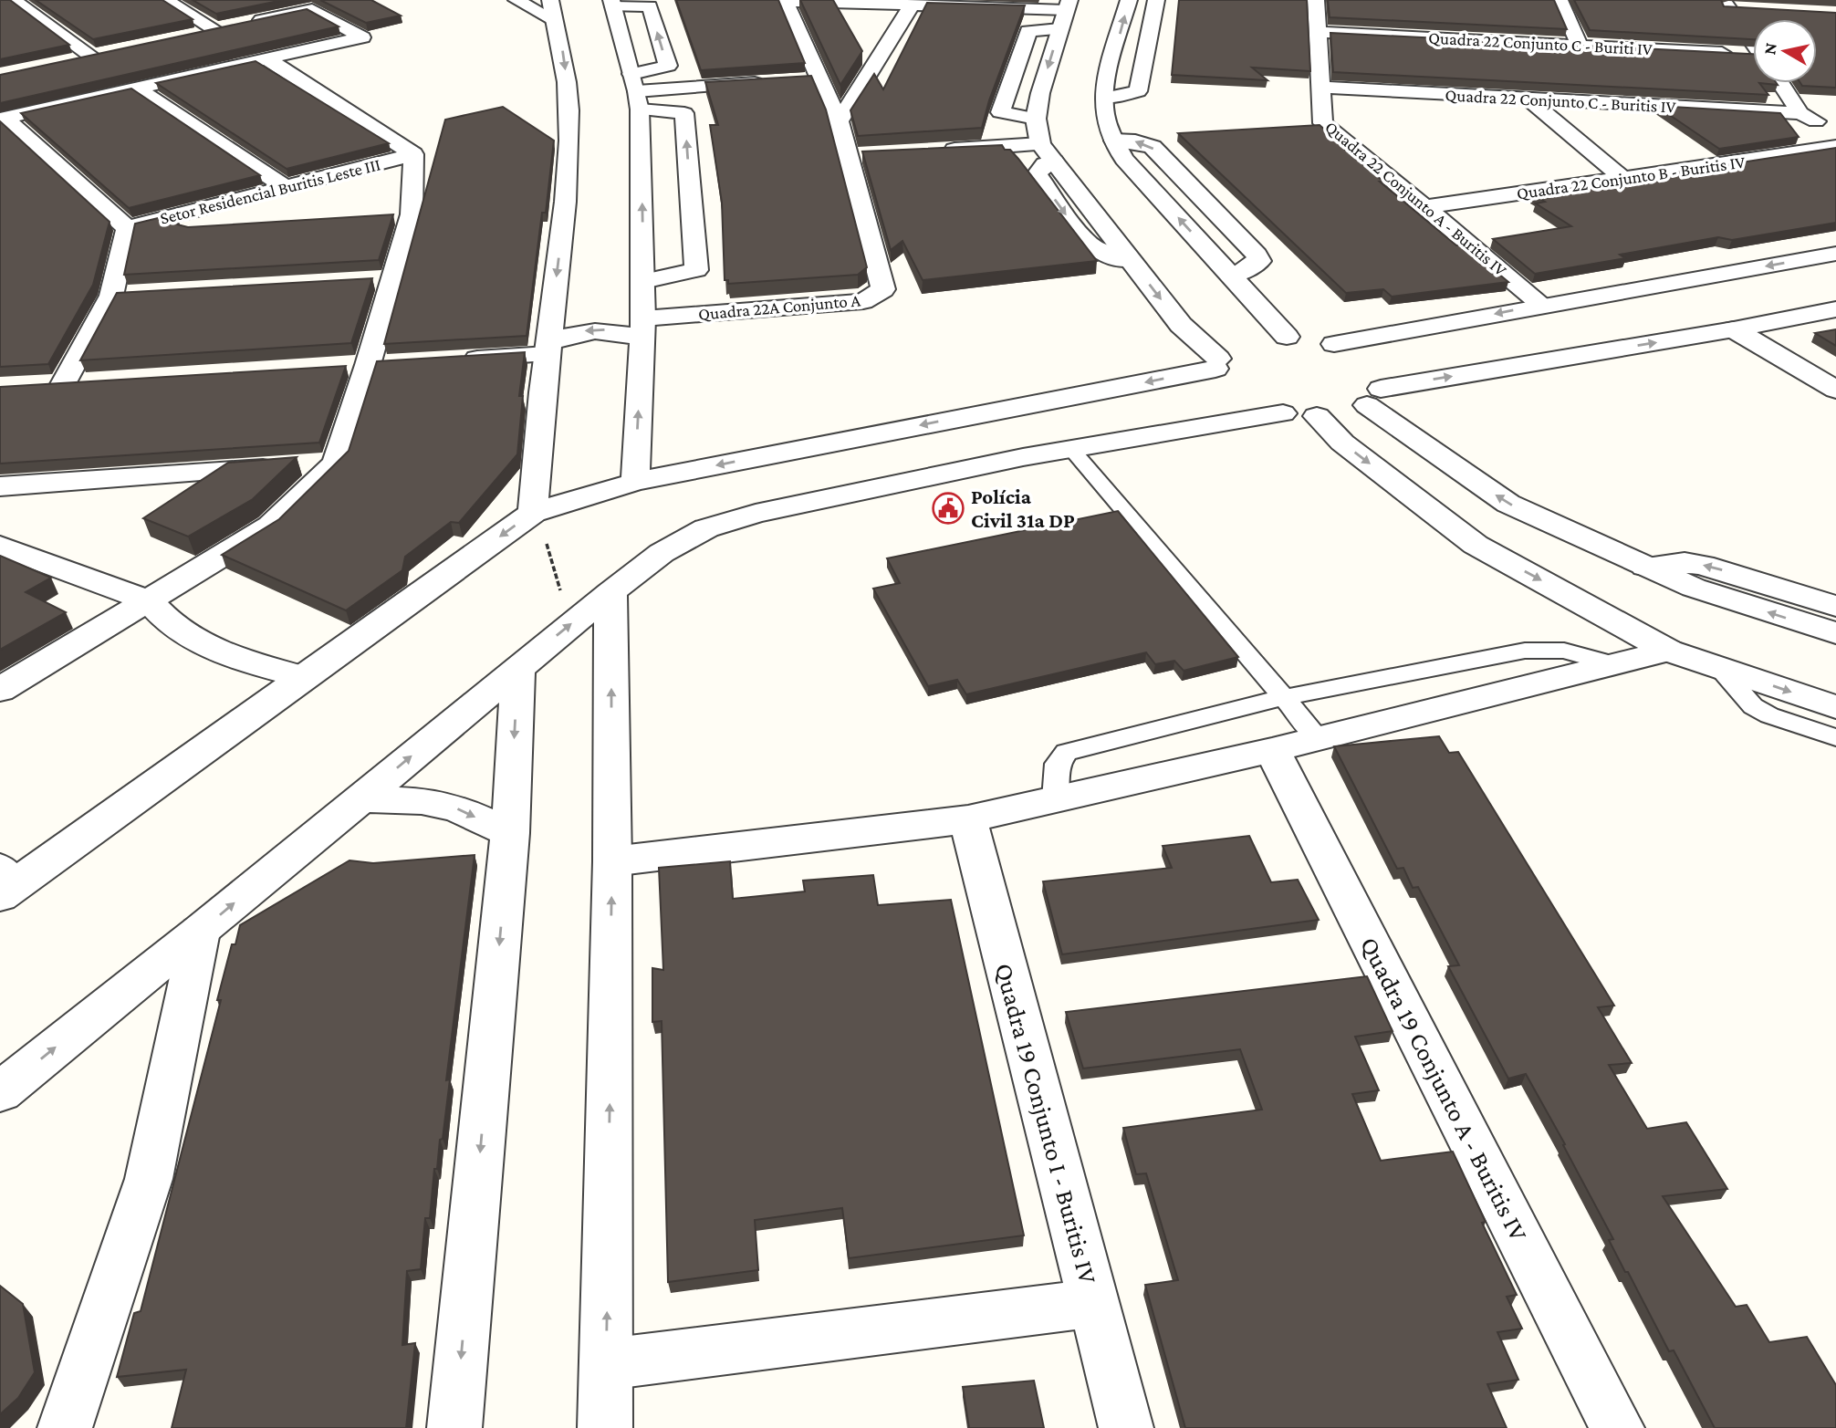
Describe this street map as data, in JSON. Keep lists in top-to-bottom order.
{
  "streets": {
    "street": [
      "Quadra 22 Conjunto C - Buriti IV",
      "Quadra 22 Conjunto C - Buritis IV",
      "Quadra 22 Conjunto B - Buritis IV",
      "Setor Residencial Buritis Leste III",
      "Quadra 22 Conjunto A - Buritis IV",
      "Quadra 22A Conjunto A",
      "Quadra 19 Conjunto A - Buritis IV",
      "Quadra 19 Conjunto I - Buritis IV"
    ]
  },
  "crossings": [
    ["Quadra 22 Conjunto C - Buriti IV", "Quadra 22 Conjunto A - Buritis IV"],
    ["Quadra 22 Conjunto C - Buritis IV", "Quadra 22 Conjunto A - Buritis IV"],
    ["Quadra 22 Conjunto B - Buritis IV", "Quadra 22 Conjunto A - Buritis IV"]
  ],
  "places": {
    "public building": ["Polícia Civil 31a DP"]
  },
  "north": "left"
}
